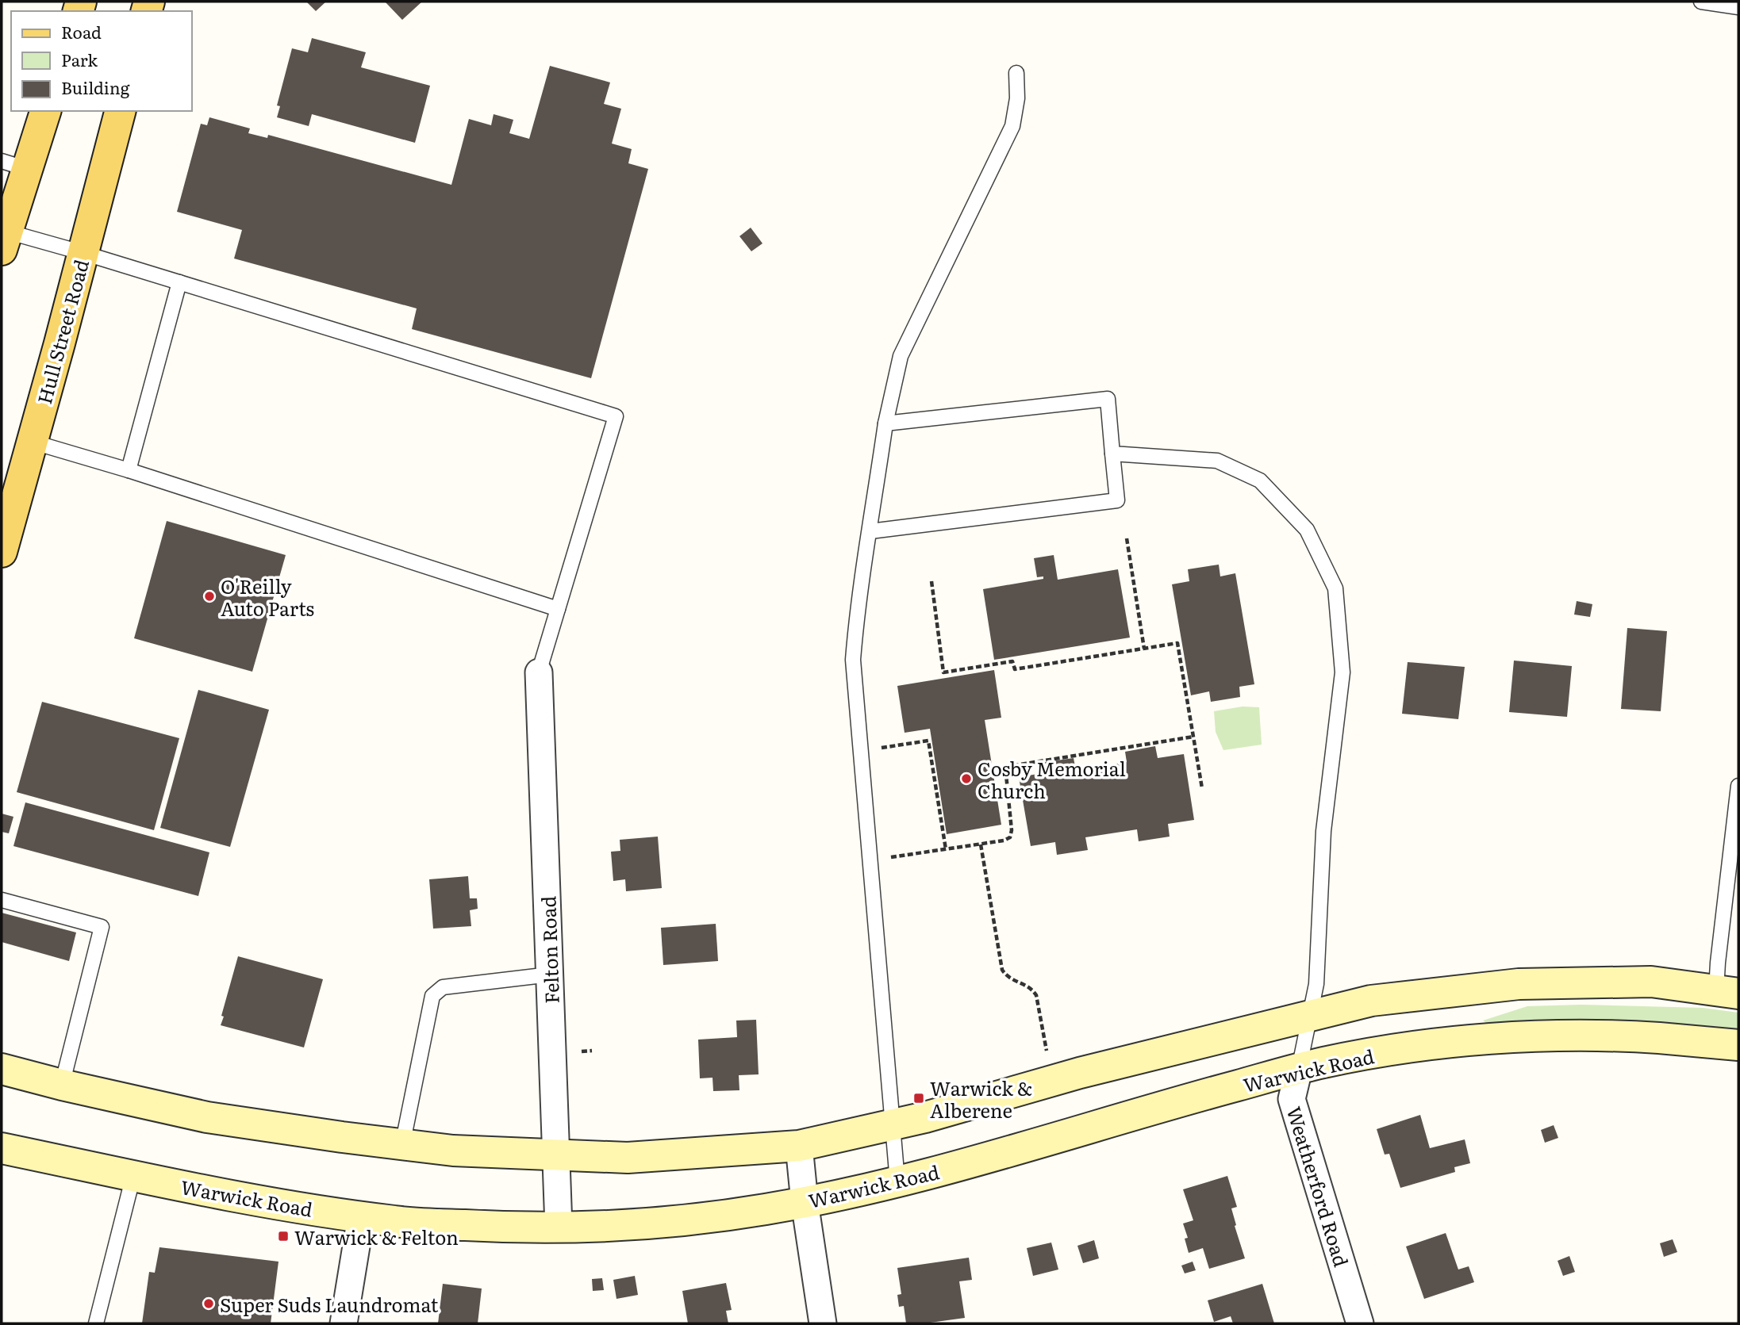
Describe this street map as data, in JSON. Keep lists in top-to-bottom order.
{
  "streets": {
    "main road": ["Hull Street Road", "Warwick Road"],
    "street": ["Felton Road", "Weatherford Road"]
  },
  "crossings": [
    ["Felton Road", "Warwick Road"],
    ["Warwick Road", "Weatherford Road"]
  ],
  "places": {
    "other": ["O'Reilly Auto Parts", "Cosby Memorial Church", "Super Suds Laundromat"],
    "transit": ["Warwick & Alberene", "Warwick & Felton"]
  },
  "legend": ["Road", "Park", "Building"]
}
